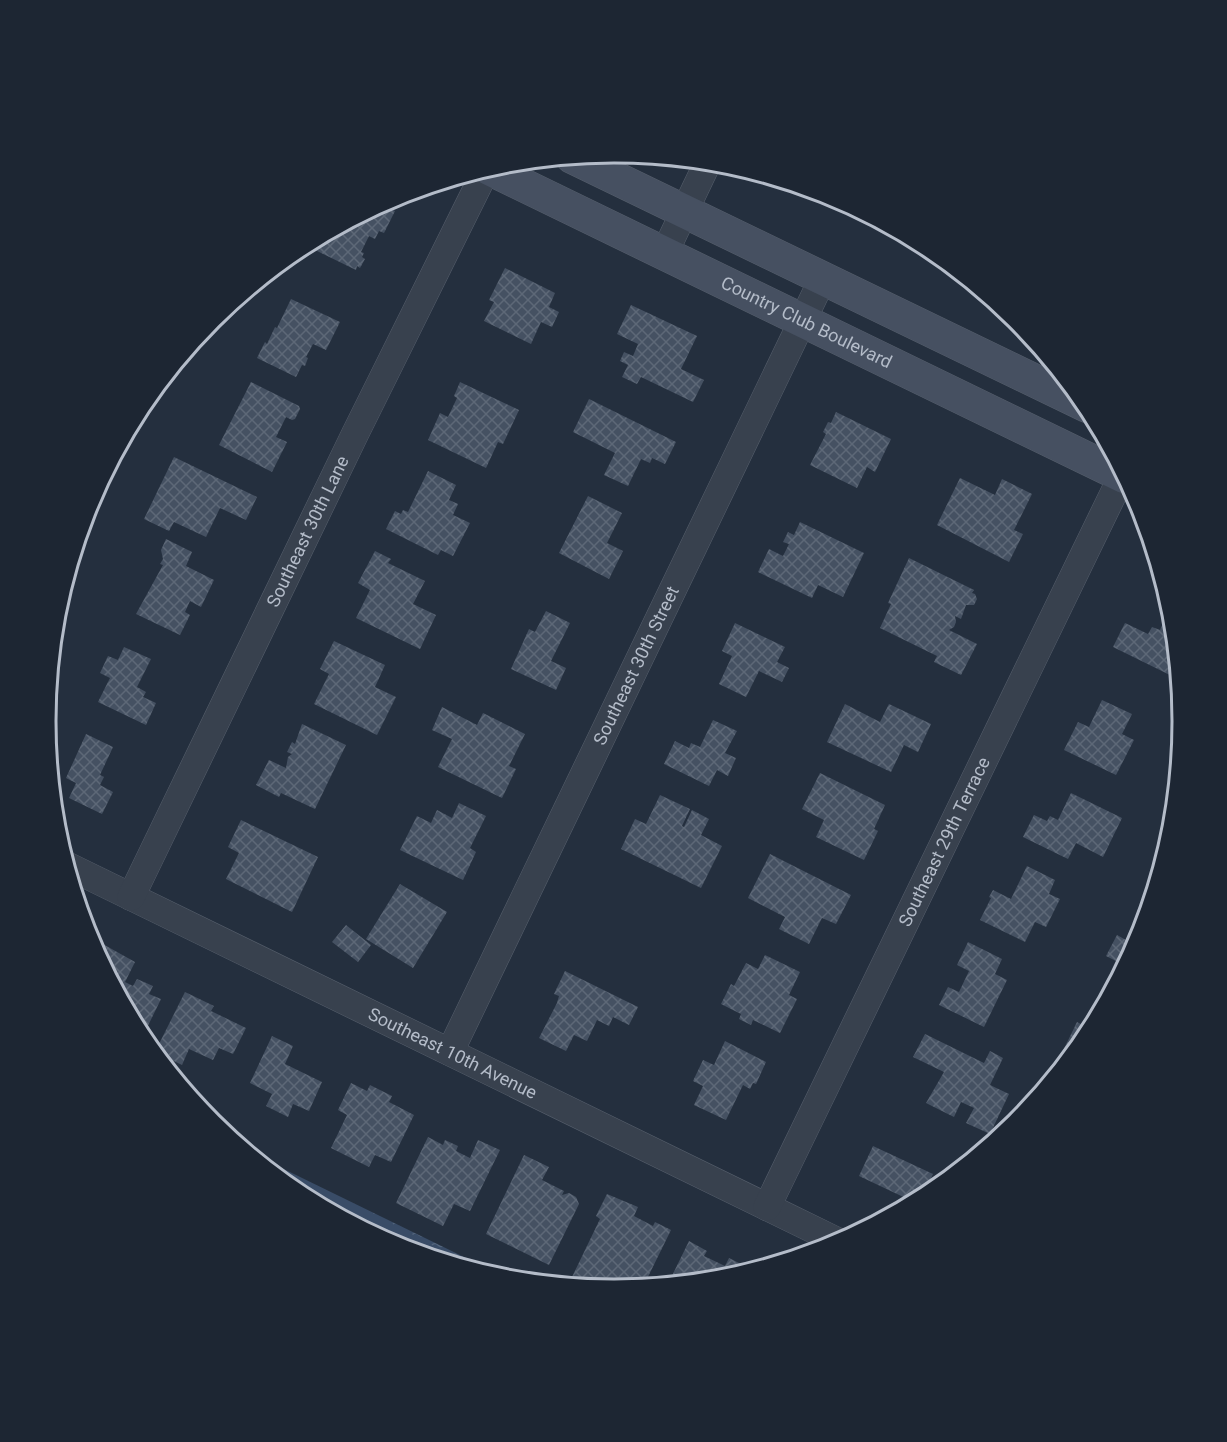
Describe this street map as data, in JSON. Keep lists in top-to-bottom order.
{
  "streets": {
    "main road": ["Country Club Boulevard"],
    "street": [
      "Southeast 30th Lane",
      "Southeast 30th Street",
      "Southeast 29th Terrace",
      "Southeast 10th Avenue"
    ]
  },
  "crossings": [
    ["Country Club Boulevard", "Southeast 30th Street"],
    ["Southeast 30th Lane", "Southeast 10th Avenue"],
    ["Southeast 30th Street", "Southeast 10th Avenue"],
    ["Southeast 29th Terrace", "Southeast 10th Avenue"]
  ]
}
